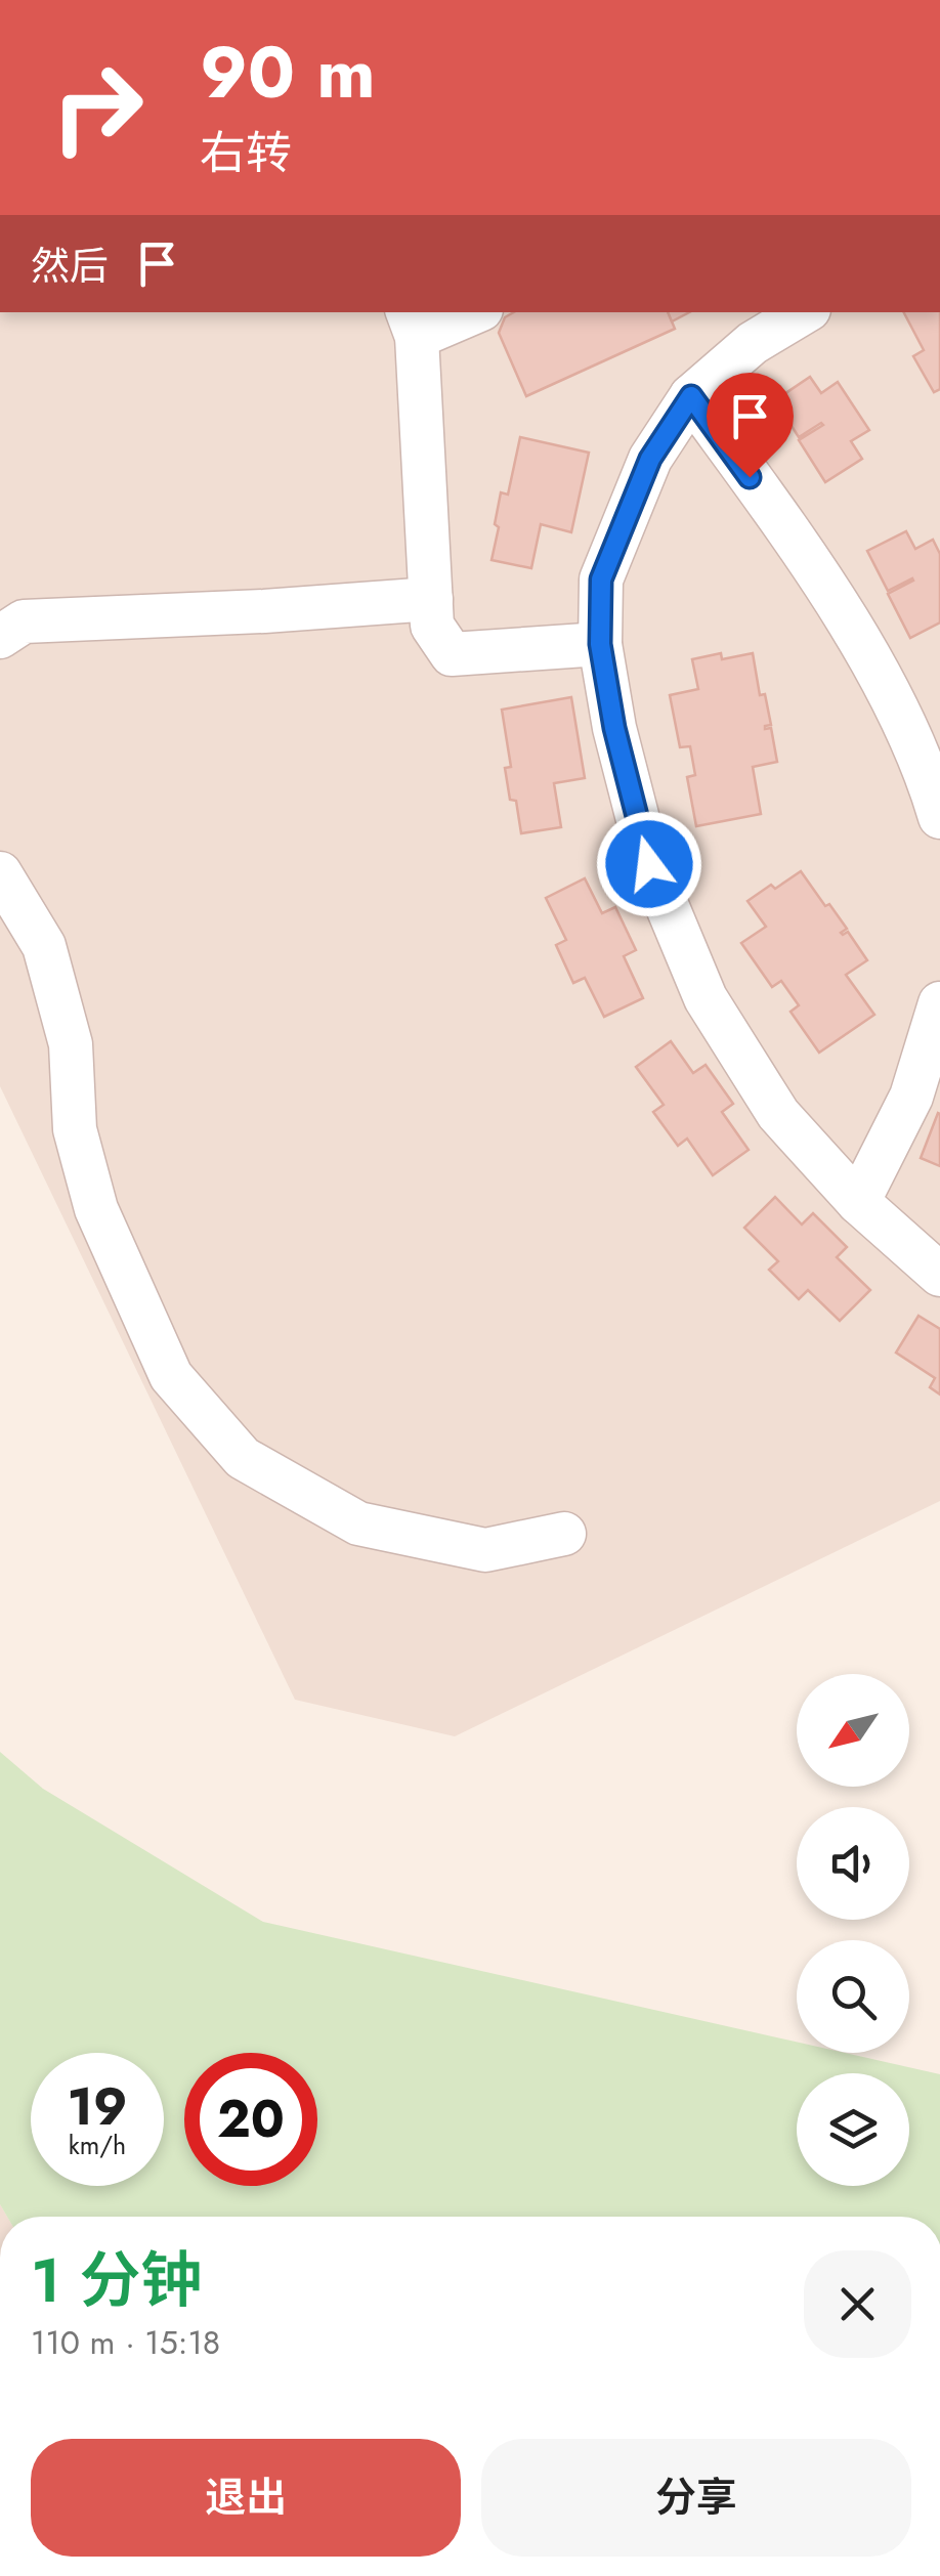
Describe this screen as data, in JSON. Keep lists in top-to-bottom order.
{
  "north": "bottom left",
  "page": {
    "turn": ["90 m", "右转"],
    "then": "然后",
    "speed": "19 km/h",
    "limit": "20",
    "heading": ["1 分钟", "110 m · 15:18"],
    "buttons": ["退出", "分享"]
  }
}
